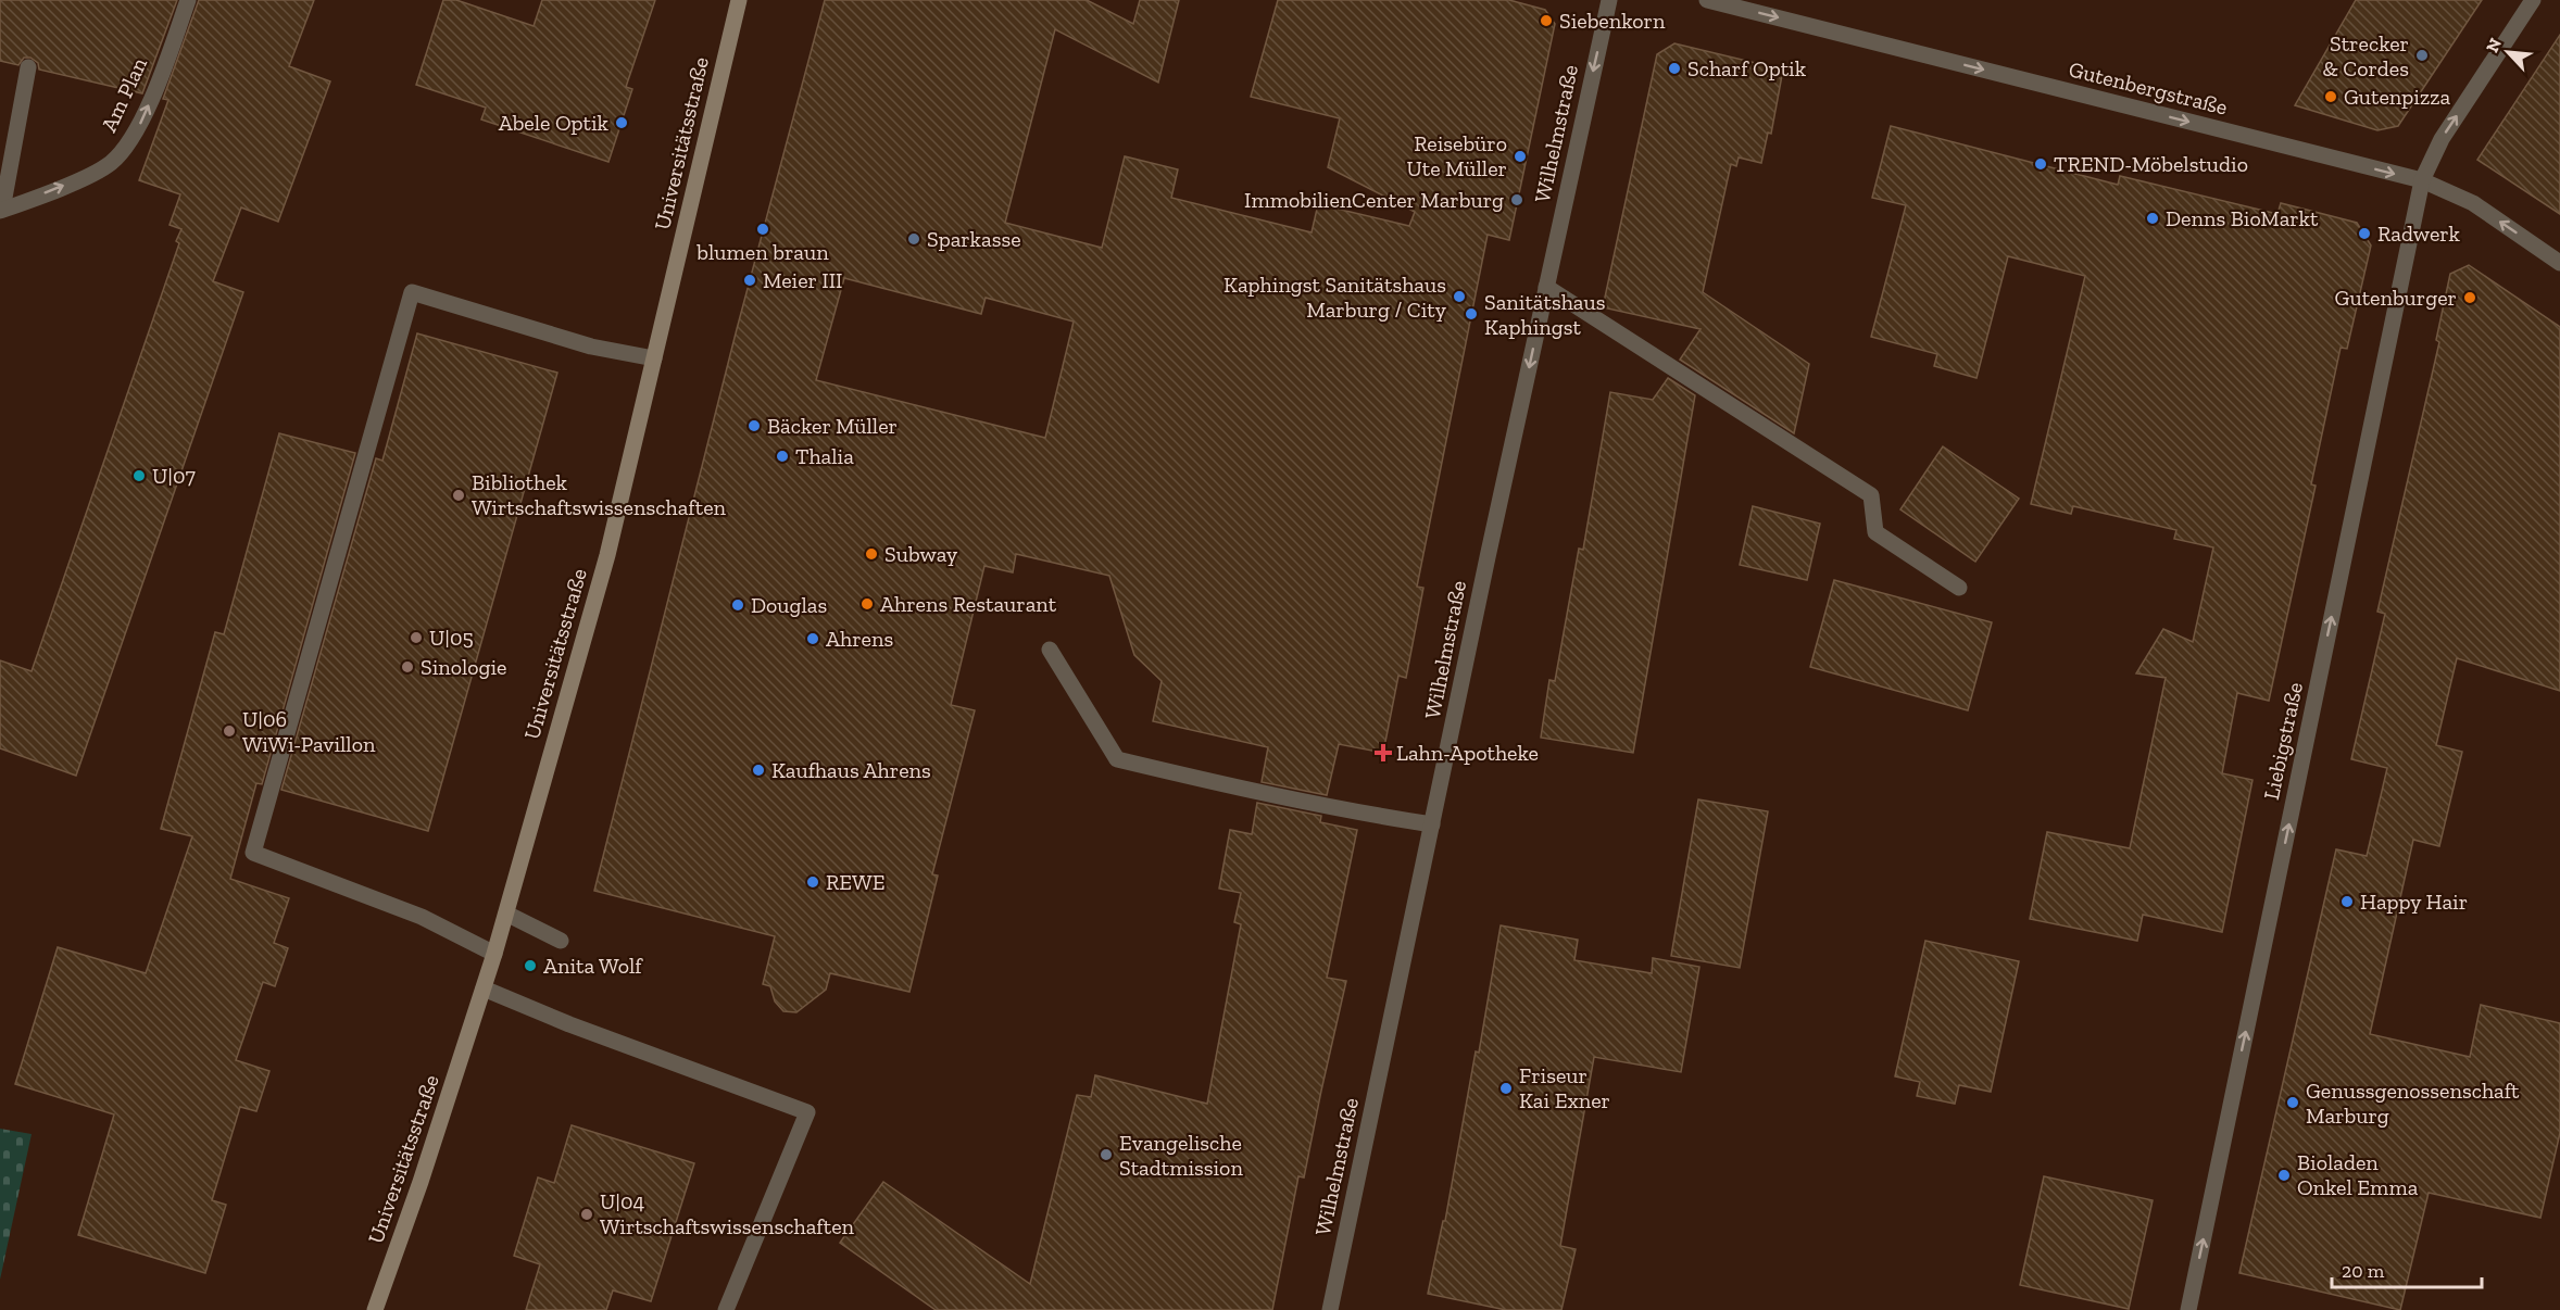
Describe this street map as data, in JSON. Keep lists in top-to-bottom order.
{
  "streets": {
    "main road": ["Universitätsstraße"],
    "street": [
      "Gutenbergstraße",
      "Am Plan",
      "Wilhelmstraße",
      "Liebigstraße"
    ]
  },
  "crossings": [
    ["Gutenbergstraße", "Liebigstraße"]
  ],
  "one_way": ["Am Plan", "Wilhelmstraße", "Liebigstraße"],
  "places": {
    "other": [
      "Siebenkorn",
      "Strecker & Cordes",
      "Scharf Optik",
      "Gutenpizza",
      "Abele Optik",
      "Reisebüro Ute Müller",
      "TREND-Möbelstudio",
      "ImmobilienCenter Marburg",
      "Denns BioMarkt",
      "blumen braun",
      "Radwerk",
      "Sparkasse",
      "Meier III",
      "Kaphingst Sanitätshaus Marburg / City",
      "Gutenburger",
      "Sanitätshaus Kaphingst",
      "Bäcker Müller",
      "Thalia",
      "U|07",
      "Bibliothek Wirtschaftswissenschaften",
      "Subway",
      "Ahrens Restaurant",
      "Douglas",
      "U|05",
      "Ahrens",
      "Sinologie",
      "U|06 WiWi-Pavillon",
      "Kaufhaus Ahrens",
      "REWE",
      "Happy Hair",
      "Anita Wolf",
      "Friseur Kai Exner",
      "Genussgenossenschaft Marburg",
      "Evangelische Stadtmission",
      "Bioladen Onkel Emma",
      "U|04 Wirtschaftswissenschaften"
    ],
    "health": ["Lahn-Apotheke"]
  },
  "scale_bar": "20 m",
  "north": "top left"
}
